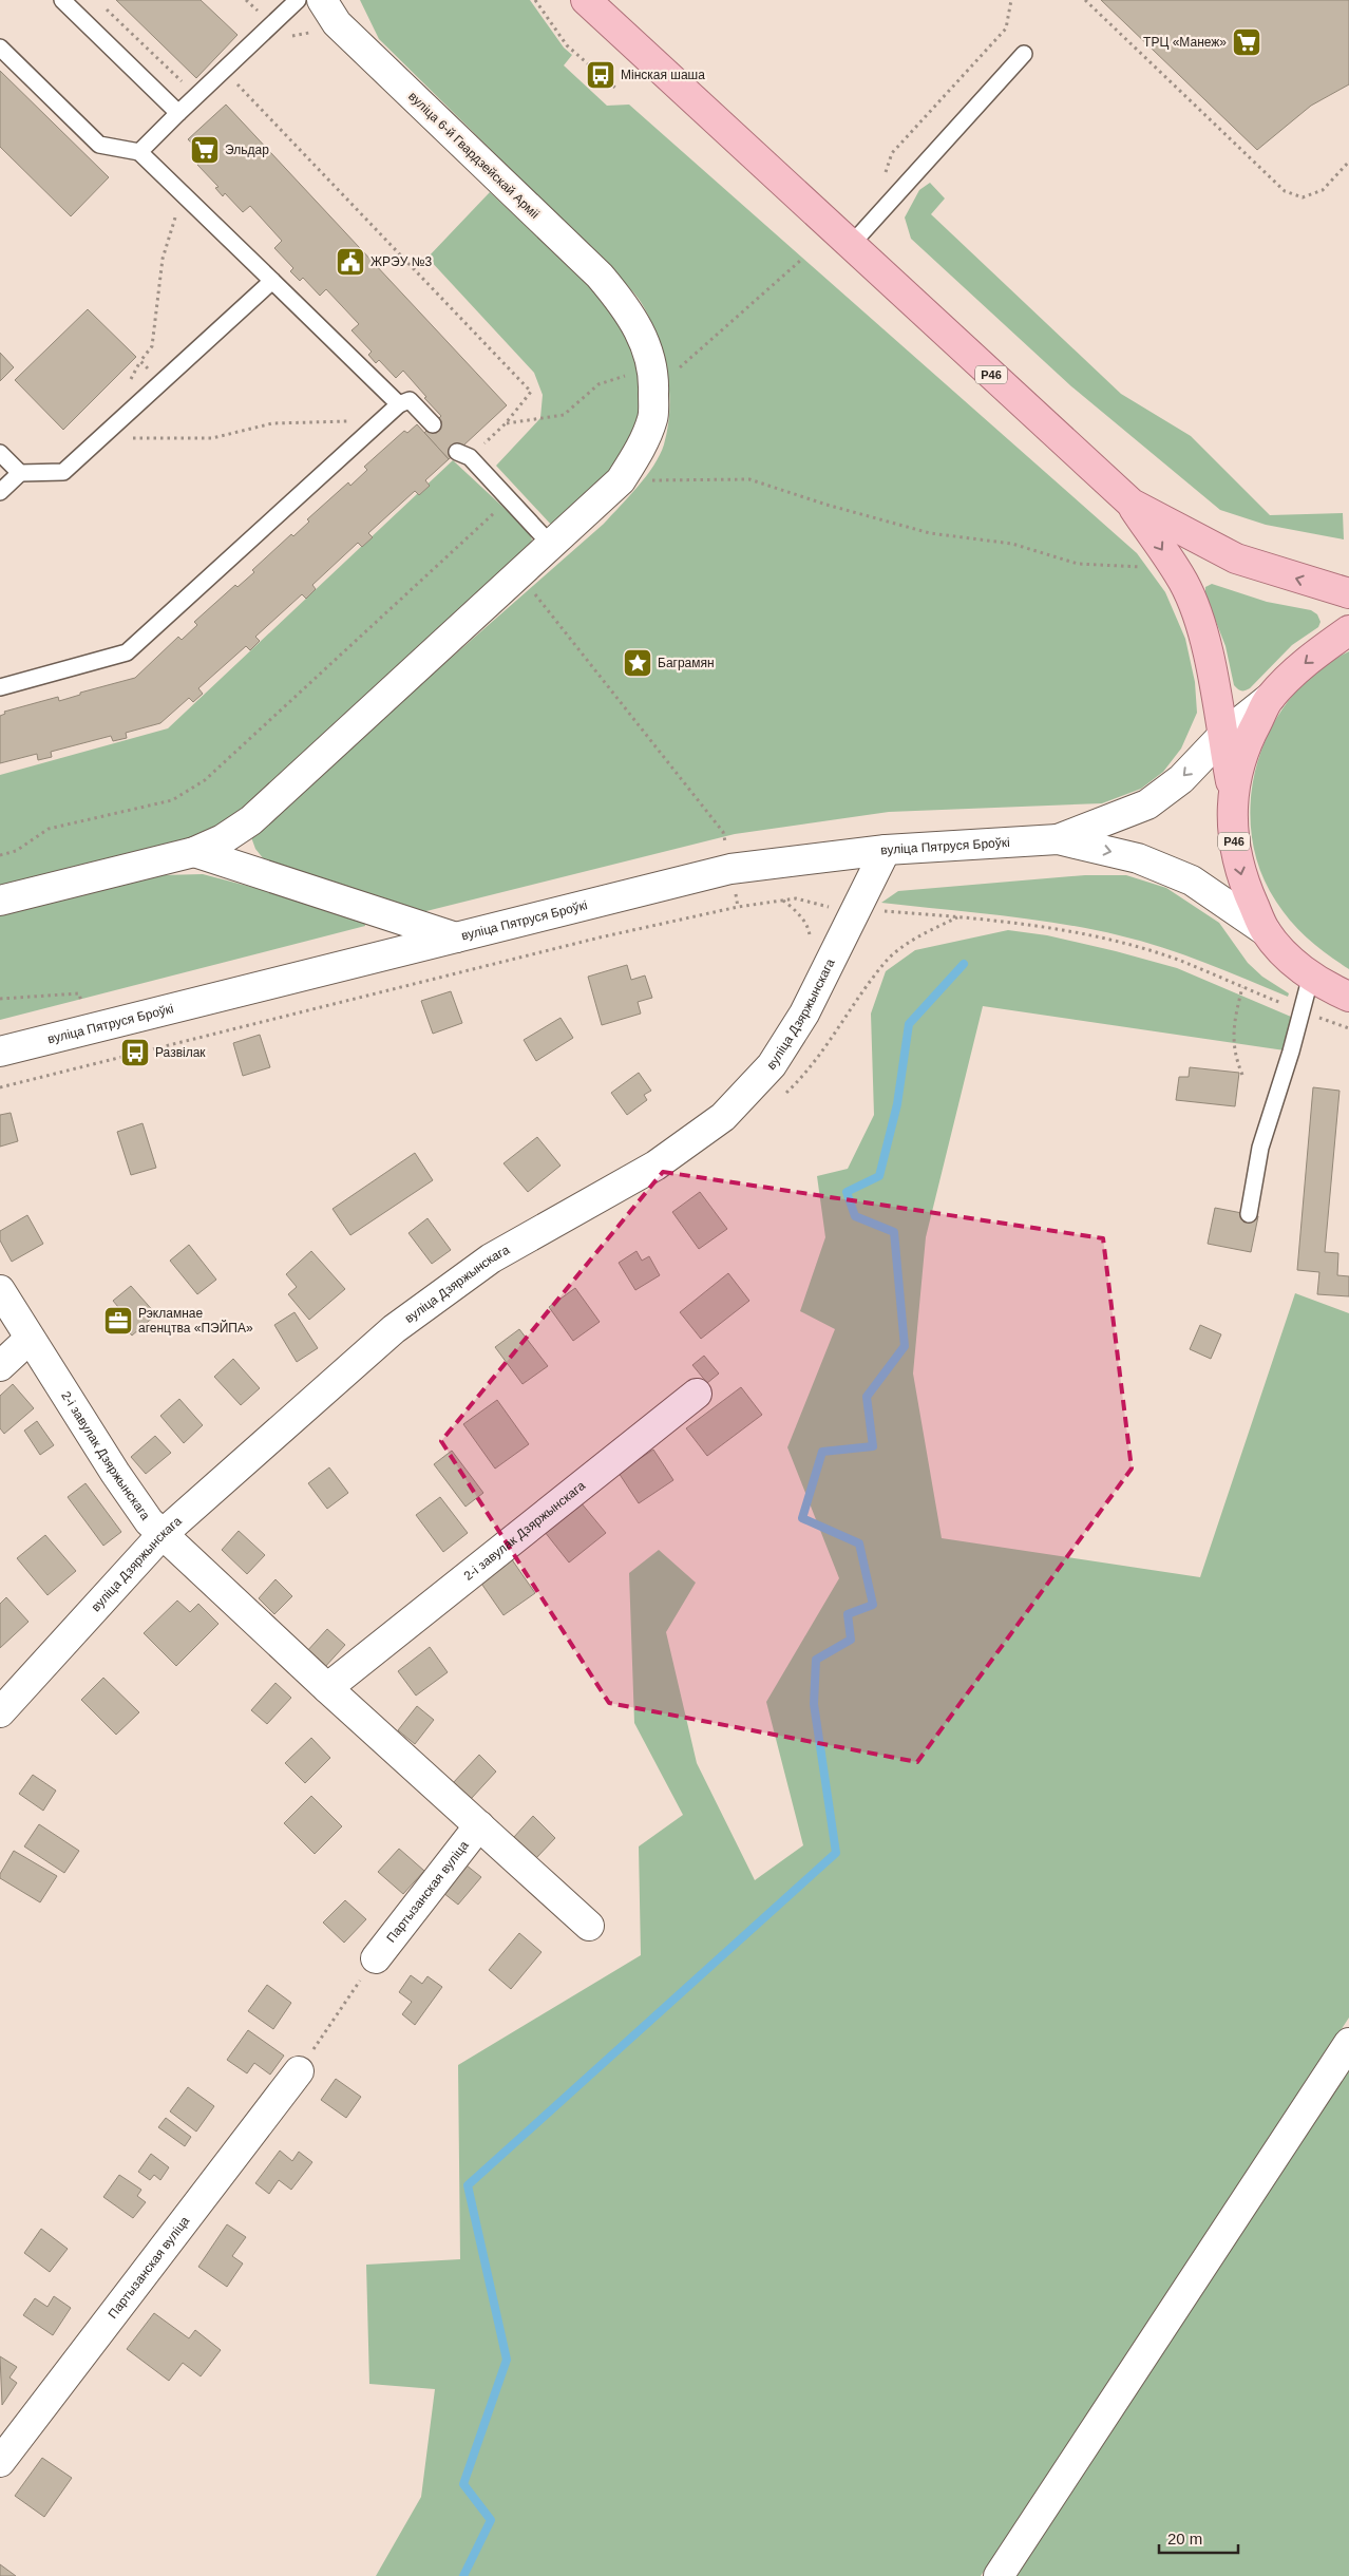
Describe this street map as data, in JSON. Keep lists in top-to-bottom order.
{
  "streets": {
    "main road": ["Р46"],
    "street": [
      "вуліца 6-й Гвардзейскай Арміі",
      "вуліца Пятруся Броўкі",
      "вуліца Дзяржынскага",
      "2-і завулак Дзяржынскага",
      "Партызанская вуліца"
    ]
  },
  "crossings": [
    ["Р46", "вуліца Пятруся Броўкі"],
    ["вуліца Пятруся Броўкі", "вуліца Дзяржынскага"],
    ["вуліца Дзяржынскага", "2-і завулак Дзяржынскага"],
    ["2-і завулак Дзяржынскага", "Партызанская вуліца"]
  ],
  "places": {
    "supermarket": ["ТРЦ «Манеж»", "Эльдар"],
    "bus stop": ["Мінская шаша", "Развілак"],
    "public building": ["ЖРЭУ №3"],
    "place": ["Баграмян"],
    "office": ["Рэкламнае агенцтва «ПЭЙПА»"]
  },
  "scale_bar": "20 m"
}
